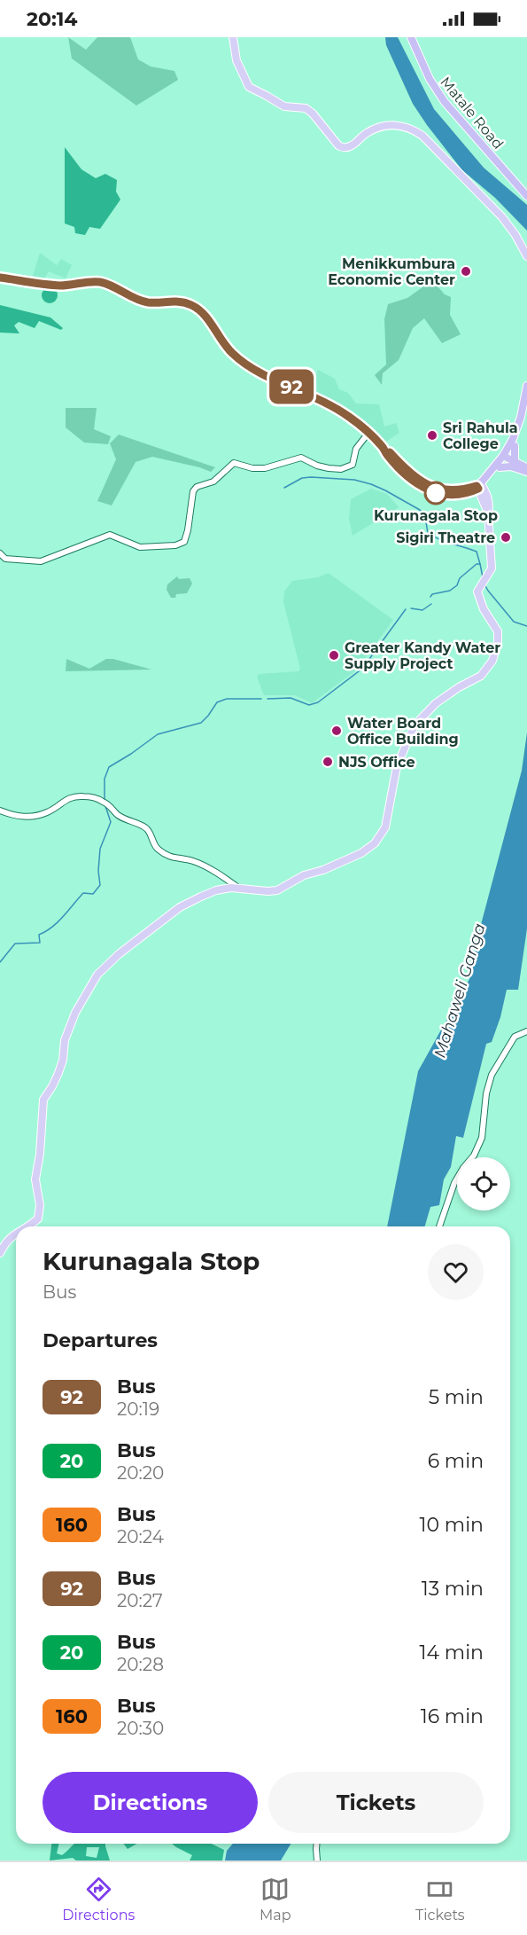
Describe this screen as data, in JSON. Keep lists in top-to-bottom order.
{
  "streets": {
    "highway": ["Matale Road"]
  },
  "water": ["Mahaweli Ganga"],
  "places": [
    "Menikkumbura Economic Center",
    "Sri Rahula College",
    "Kurunagala Stop",
    "Sigiri Theatre",
    "Greater Kandy Water Supply Project",
    "Water Board Office Building",
    "NJS Office"
  ],
  "lines": ["bus line 92"],
  "page": {
    "status": "20:14",
    "on_map": "92",
    "heading": [
      ["Kurunagala Stop", "Bus"],
      "Departures"
    ],
    "list": [
      {
        "mark": "92",
        "name": "Bus",
        "note": "20:19",
        "value": "5 min"
      },
      {
        "mark": "20",
        "name": "Bus",
        "note": "20:20",
        "value": "6 min"
      },
      {
        "mark": "160",
        "name": "Bus",
        "note": "20:24",
        "value": "10 min"
      },
      {
        "mark": "92",
        "name": "Bus",
        "note": "20:27",
        "value": "13 min"
      },
      {
        "mark": "20",
        "name": "Bus",
        "note": "20:28",
        "value": "14 min"
      },
      {
        "mark": "160",
        "name": "Bus",
        "note": "20:30",
        "value": "16 min"
      }
    ],
    "buttons": ["Directions", "Tickets"],
    "tabs": ["Directions", "Map", "Tickets"]
  }
}
